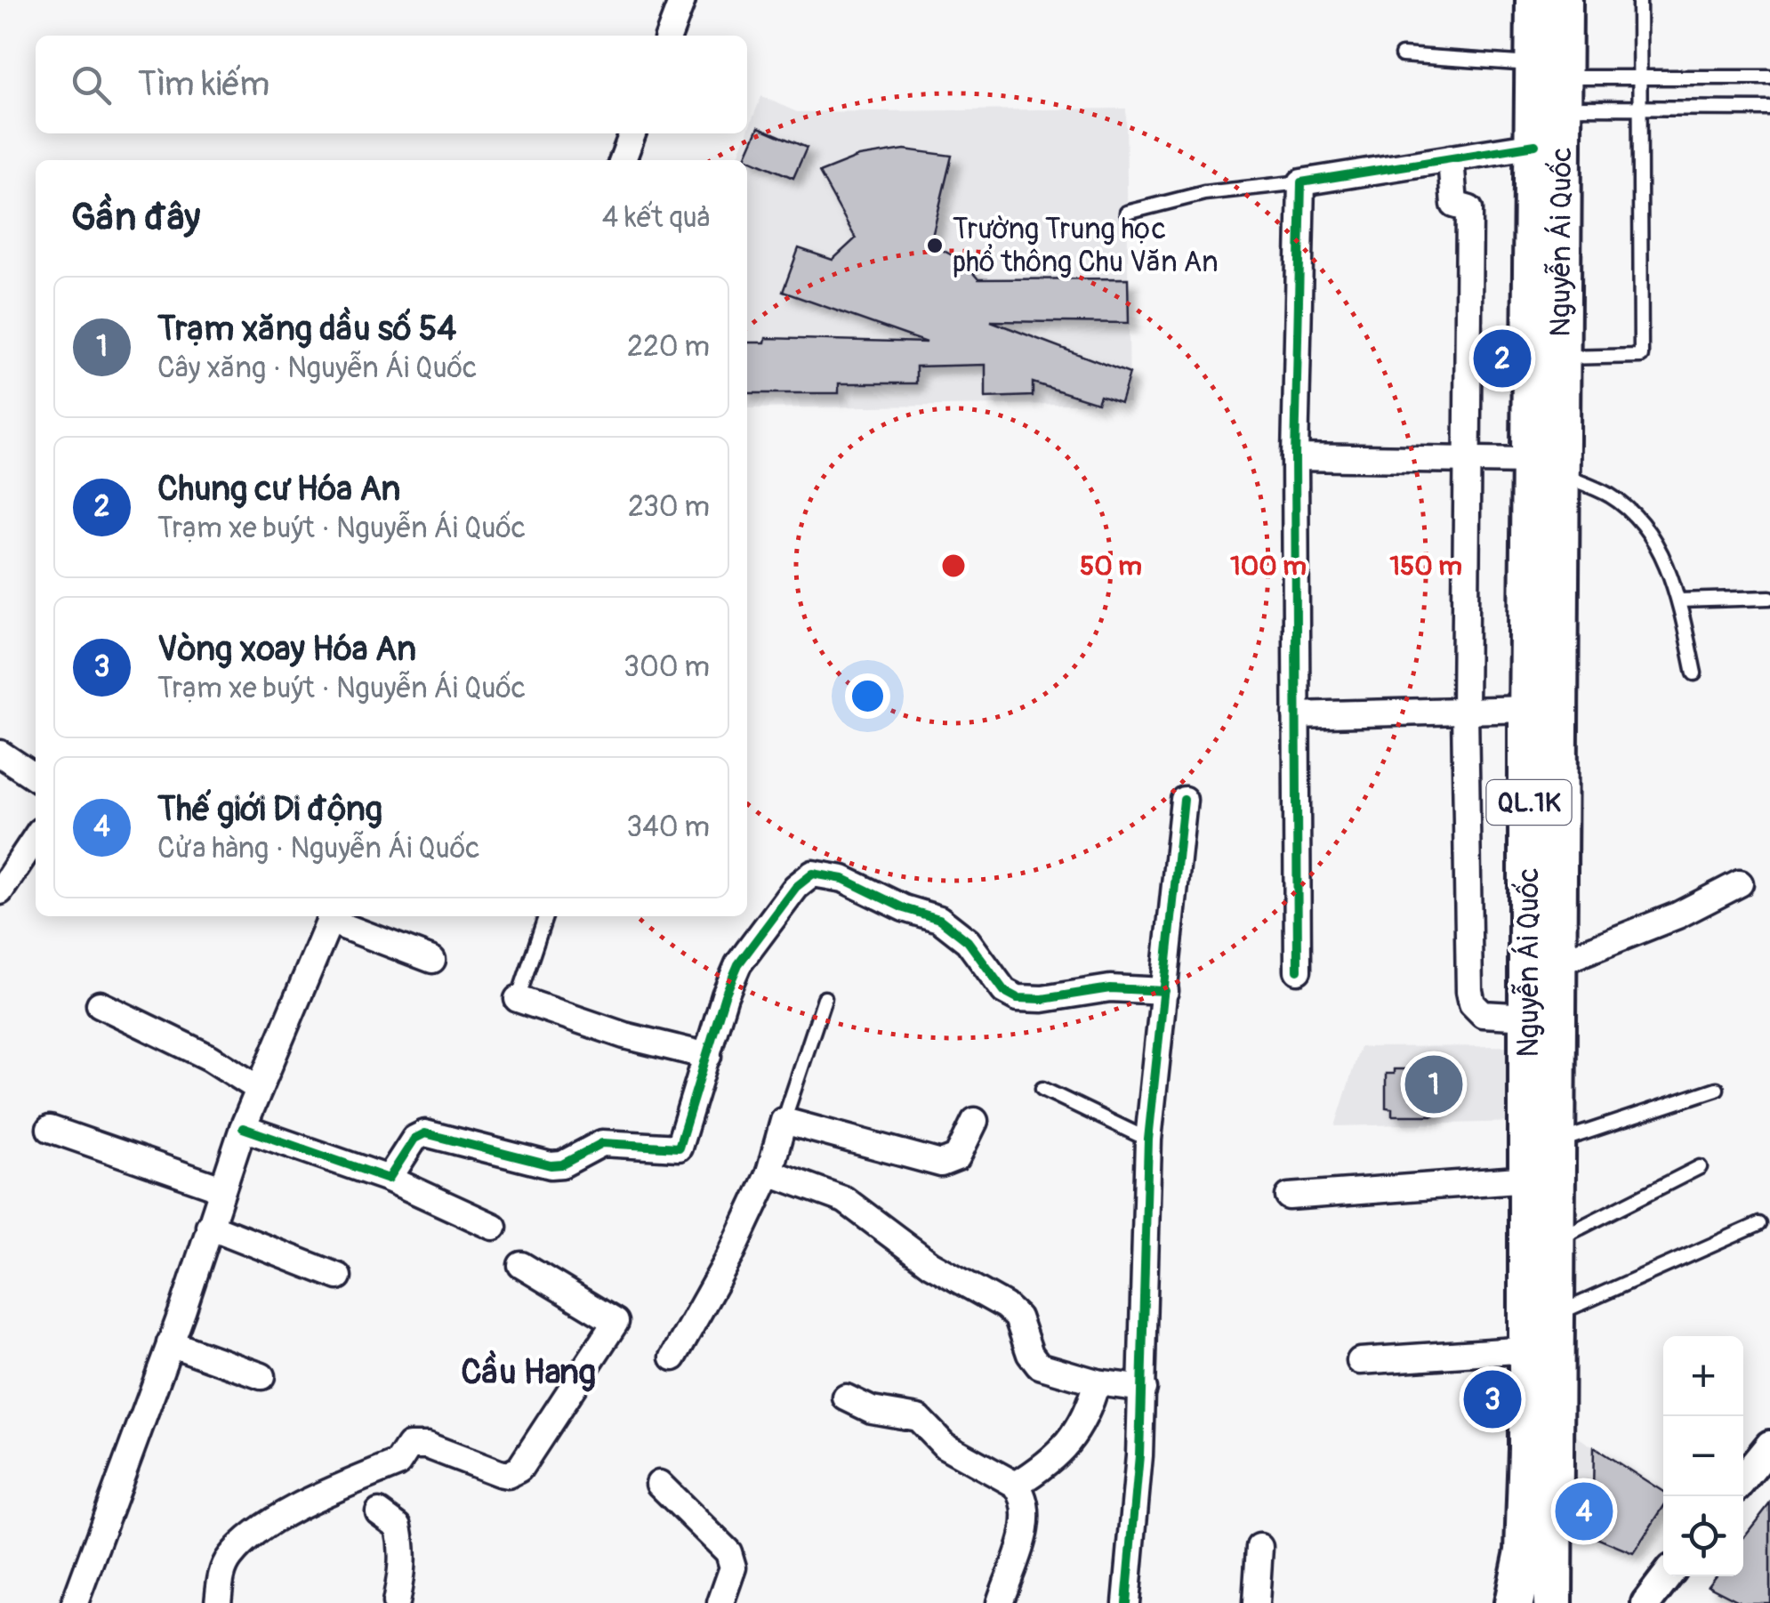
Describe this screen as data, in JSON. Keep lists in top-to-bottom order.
{
  "streets": {
    "main road": ["Nguyễn Ái Quốc", "QL.1K"]
  },
  "districts": ["Cầu Hang"],
  "places": ["Trường Trung học phổ thông Chu Văn An"],
  "page": {
    "search": "Tìm kiếm",
    "heading": ["Gần đây", "4 kết quả"],
    "list": [
      {
        "mark": "1",
        "name": "Trạm xăng dầu số 54",
        "note": "Cây xăng · Nguyễn Ái Quốc",
        "value": "220 m"
      },
      {
        "mark": "2",
        "name": "Chung cư Hóa An",
        "note": "Trạm xe buýt · Nguyễn Ái Quốc",
        "value": "230 m"
      },
      {
        "mark": "3",
        "name": "Vòng xoay Hóa An",
        "note": "Trạm xe buýt · Nguyễn Ái Quốc",
        "value": "300 m"
      },
      {
        "mark": "4",
        "name": "Thế giới Di động",
        "note": "Cửa hàng · Nguyễn Ái Quốc",
        "value": "340 m"
      }
    ],
    "pins": [
      "2",
      "1",
      "3",
      "4"
    ],
    "map_buttons": ["+", "−"]
  },
  "rings": ["50 m", "100 m", "150 m"]
}
